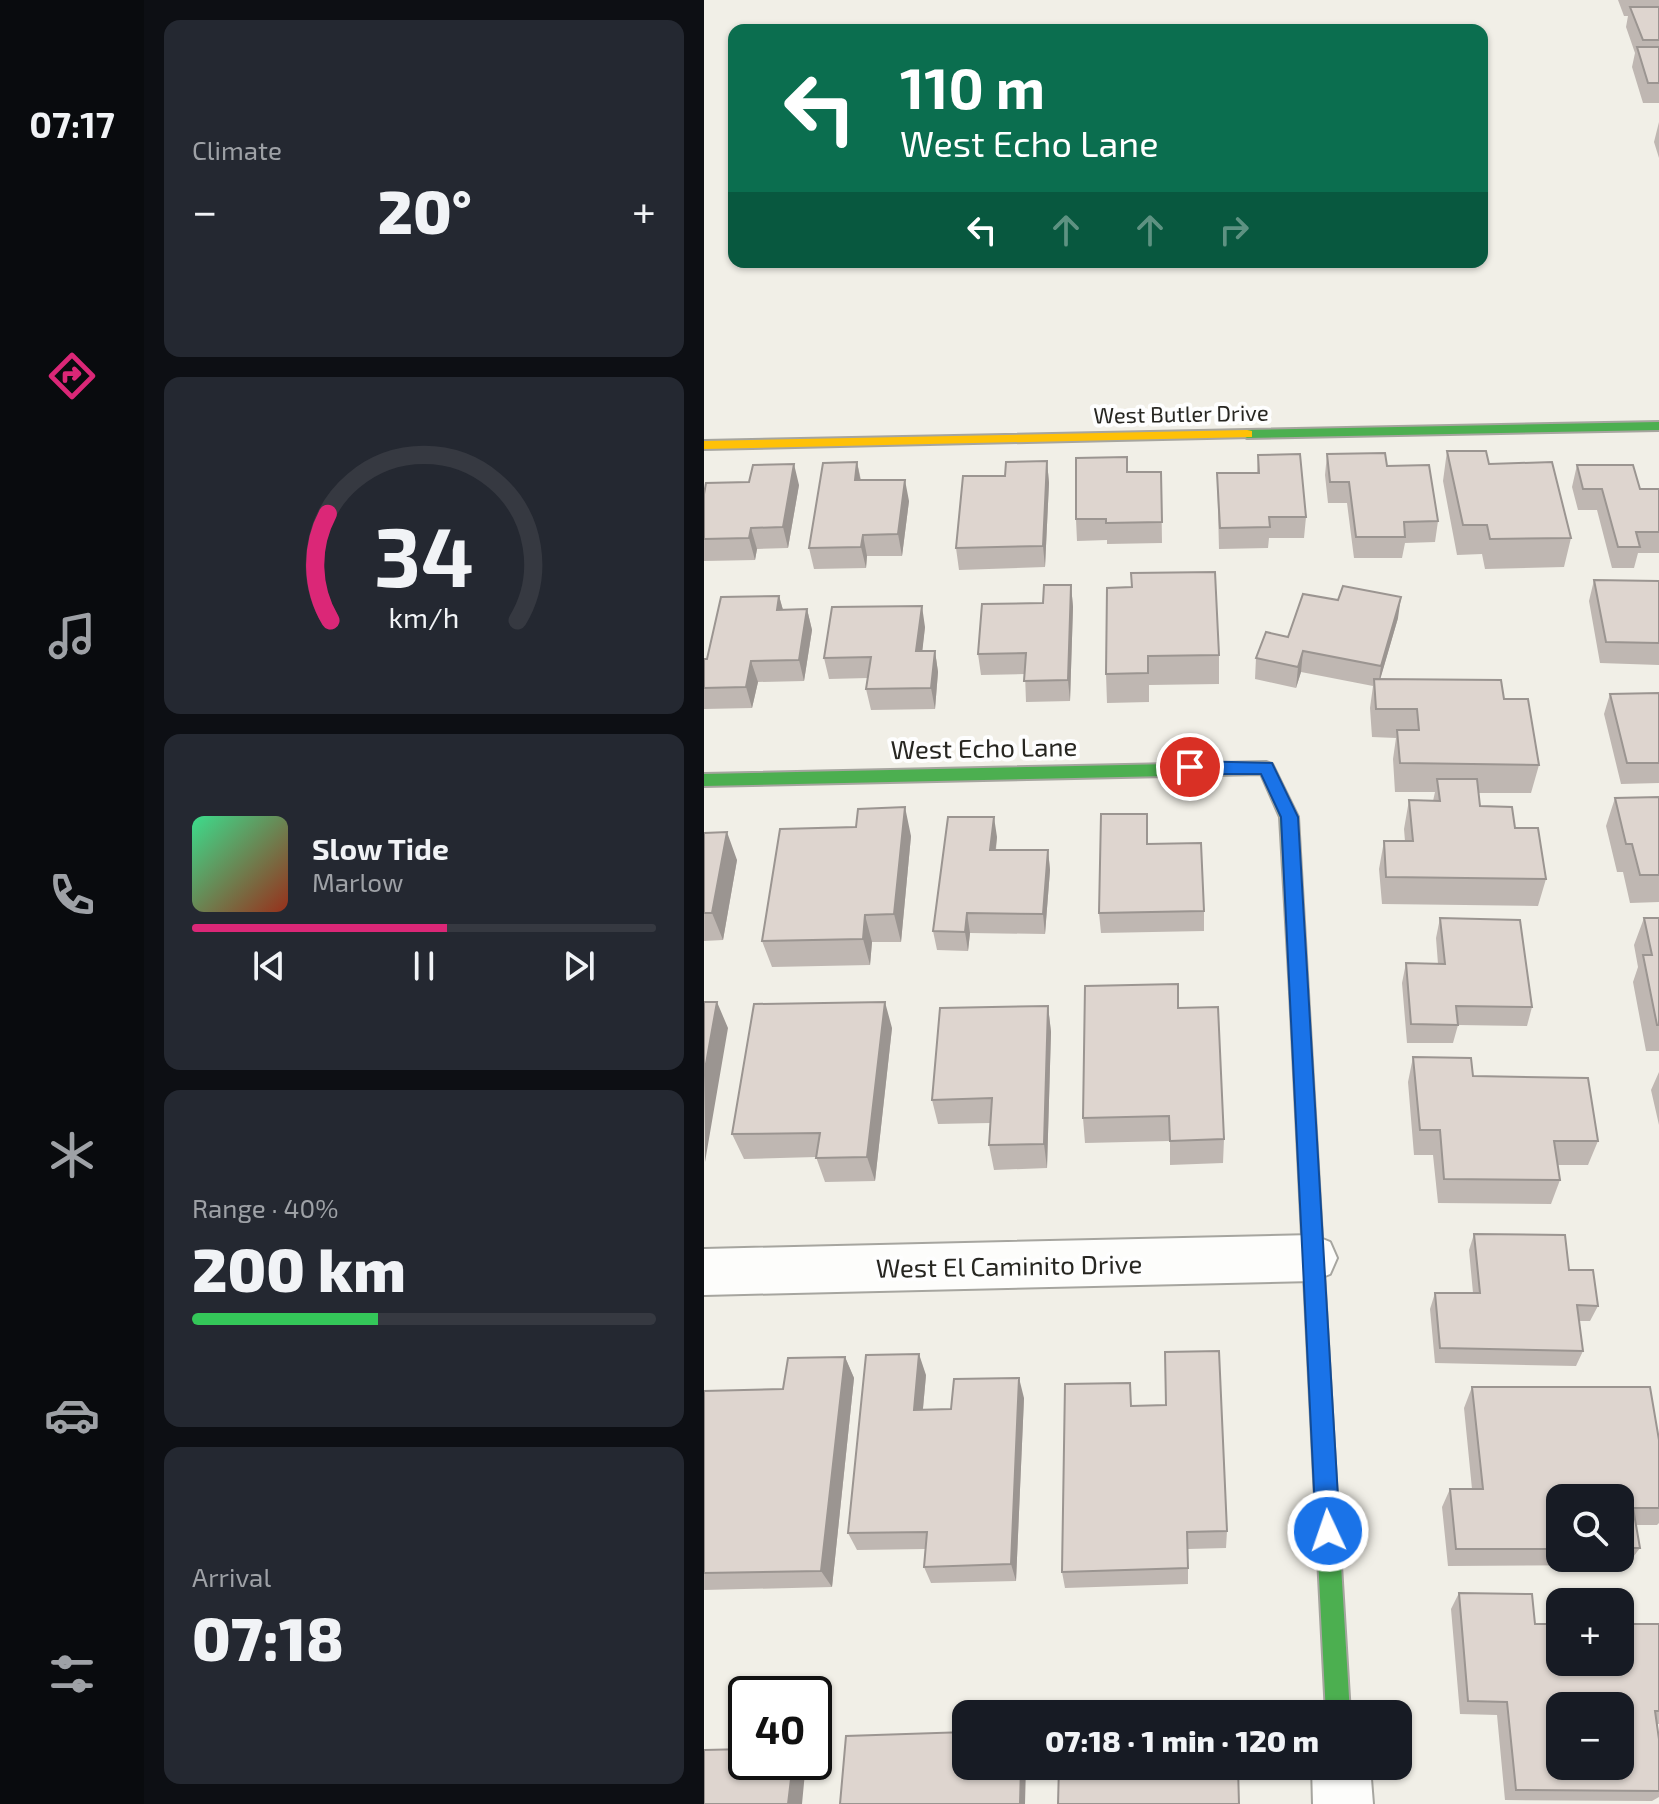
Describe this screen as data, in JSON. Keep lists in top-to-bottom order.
{
  "streets": {
    "street": ["West Butler Drive", "West Echo Lane", "West El Caminito Drive"]
  },
  "crossings": [
    ["West Echo Lane", "West El Caminito Drive"]
  ],
  "page": {
    "tabs": "07:17",
    "tile": [
      "Climate",
      ["Range · 40%", "200 km"],
      ["Arrival", "07:18"]
    ],
    "turn": ["110 m", "West Echo Lane"],
    "heat": ["−", "20°", "+"],
    "song": ["Slow Tide", "Marlow"],
    "map_buttons": ["+", "−"],
    "limit": "40",
    "trip": "07:18 · 1 min · 120 m",
    "gauge": ["34", "km/h"]
  }
}
